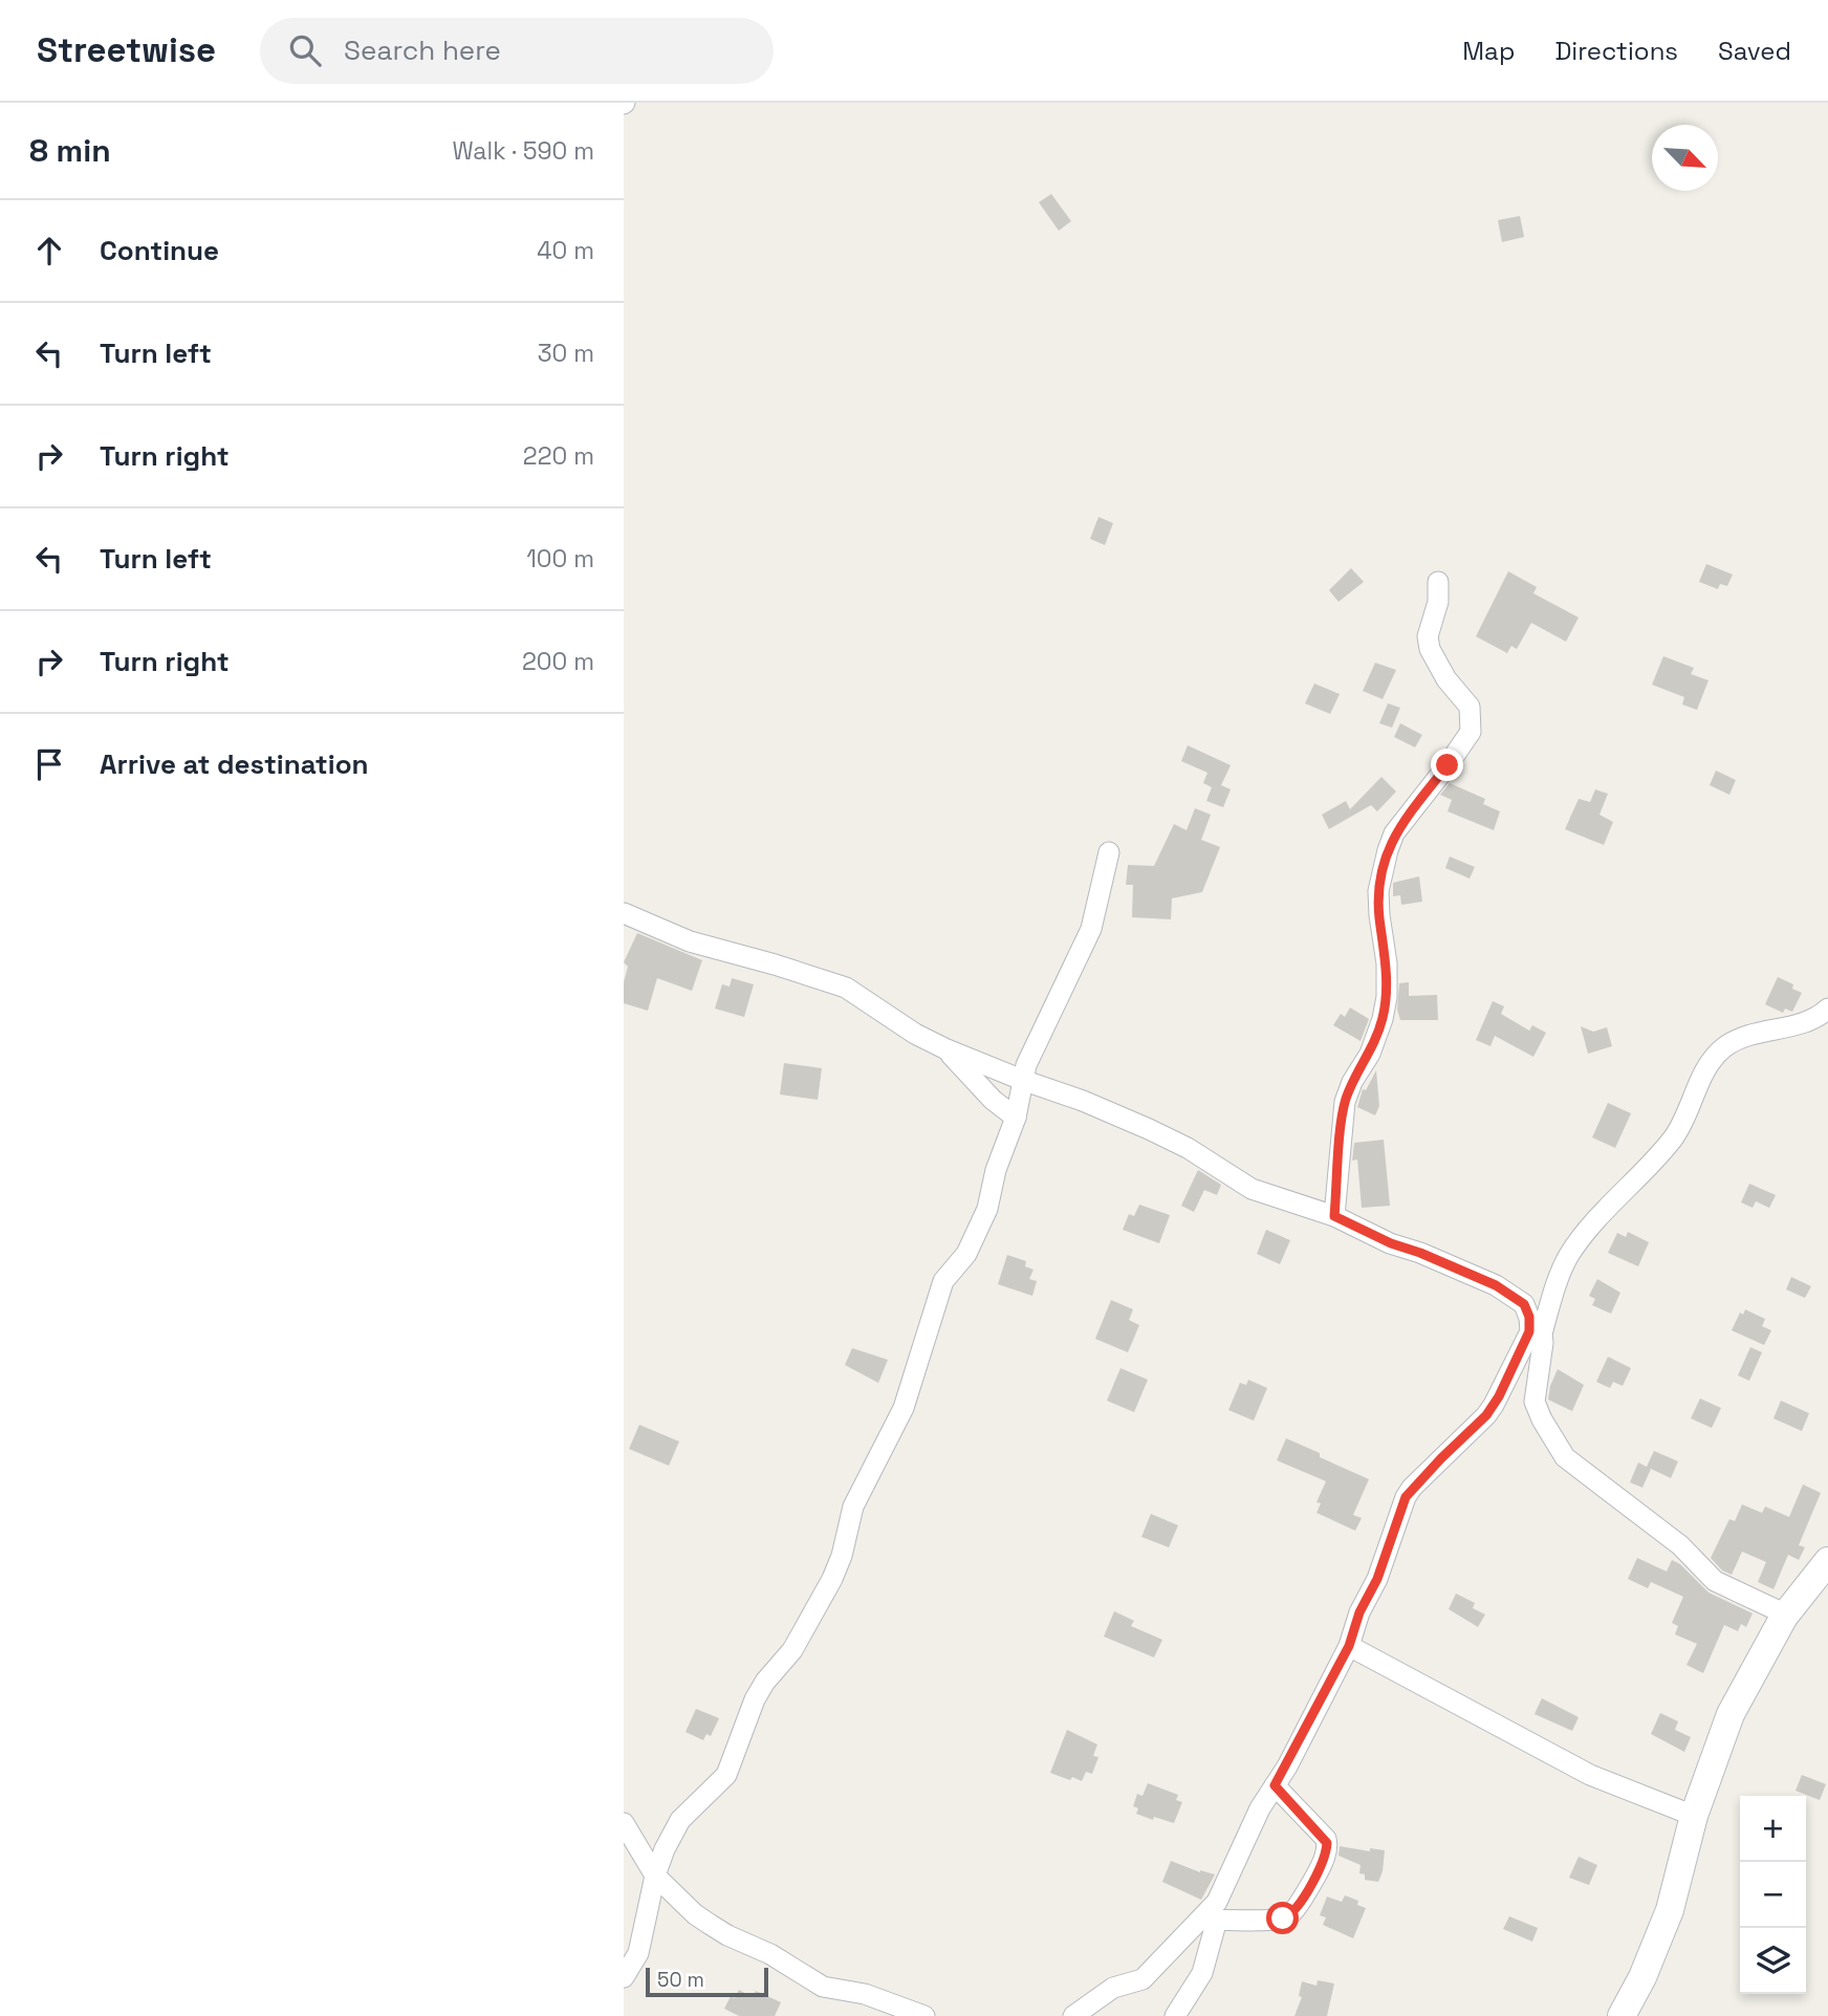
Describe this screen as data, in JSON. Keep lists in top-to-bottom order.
{
  "scale_bar": "50 m",
  "north": "bottom right",
  "page": {
    "header": "Streetwise",
    "search": "Search here",
    "nav": ["Map", "Directions", "Saved"],
    "heading": ["8 min", "Walk · 590 m"],
    "list": [
      ["Continue", "40 m"],
      ["Turn left", "30 m"],
      ["Turn right", "220 m"],
      ["Turn left", "100 m"],
      ["Turn right", "200 m"],
      "Arrive at destination"
    ],
    "map_buttons": ["+", "−"],
    "scale": "50 m"
  }
}
